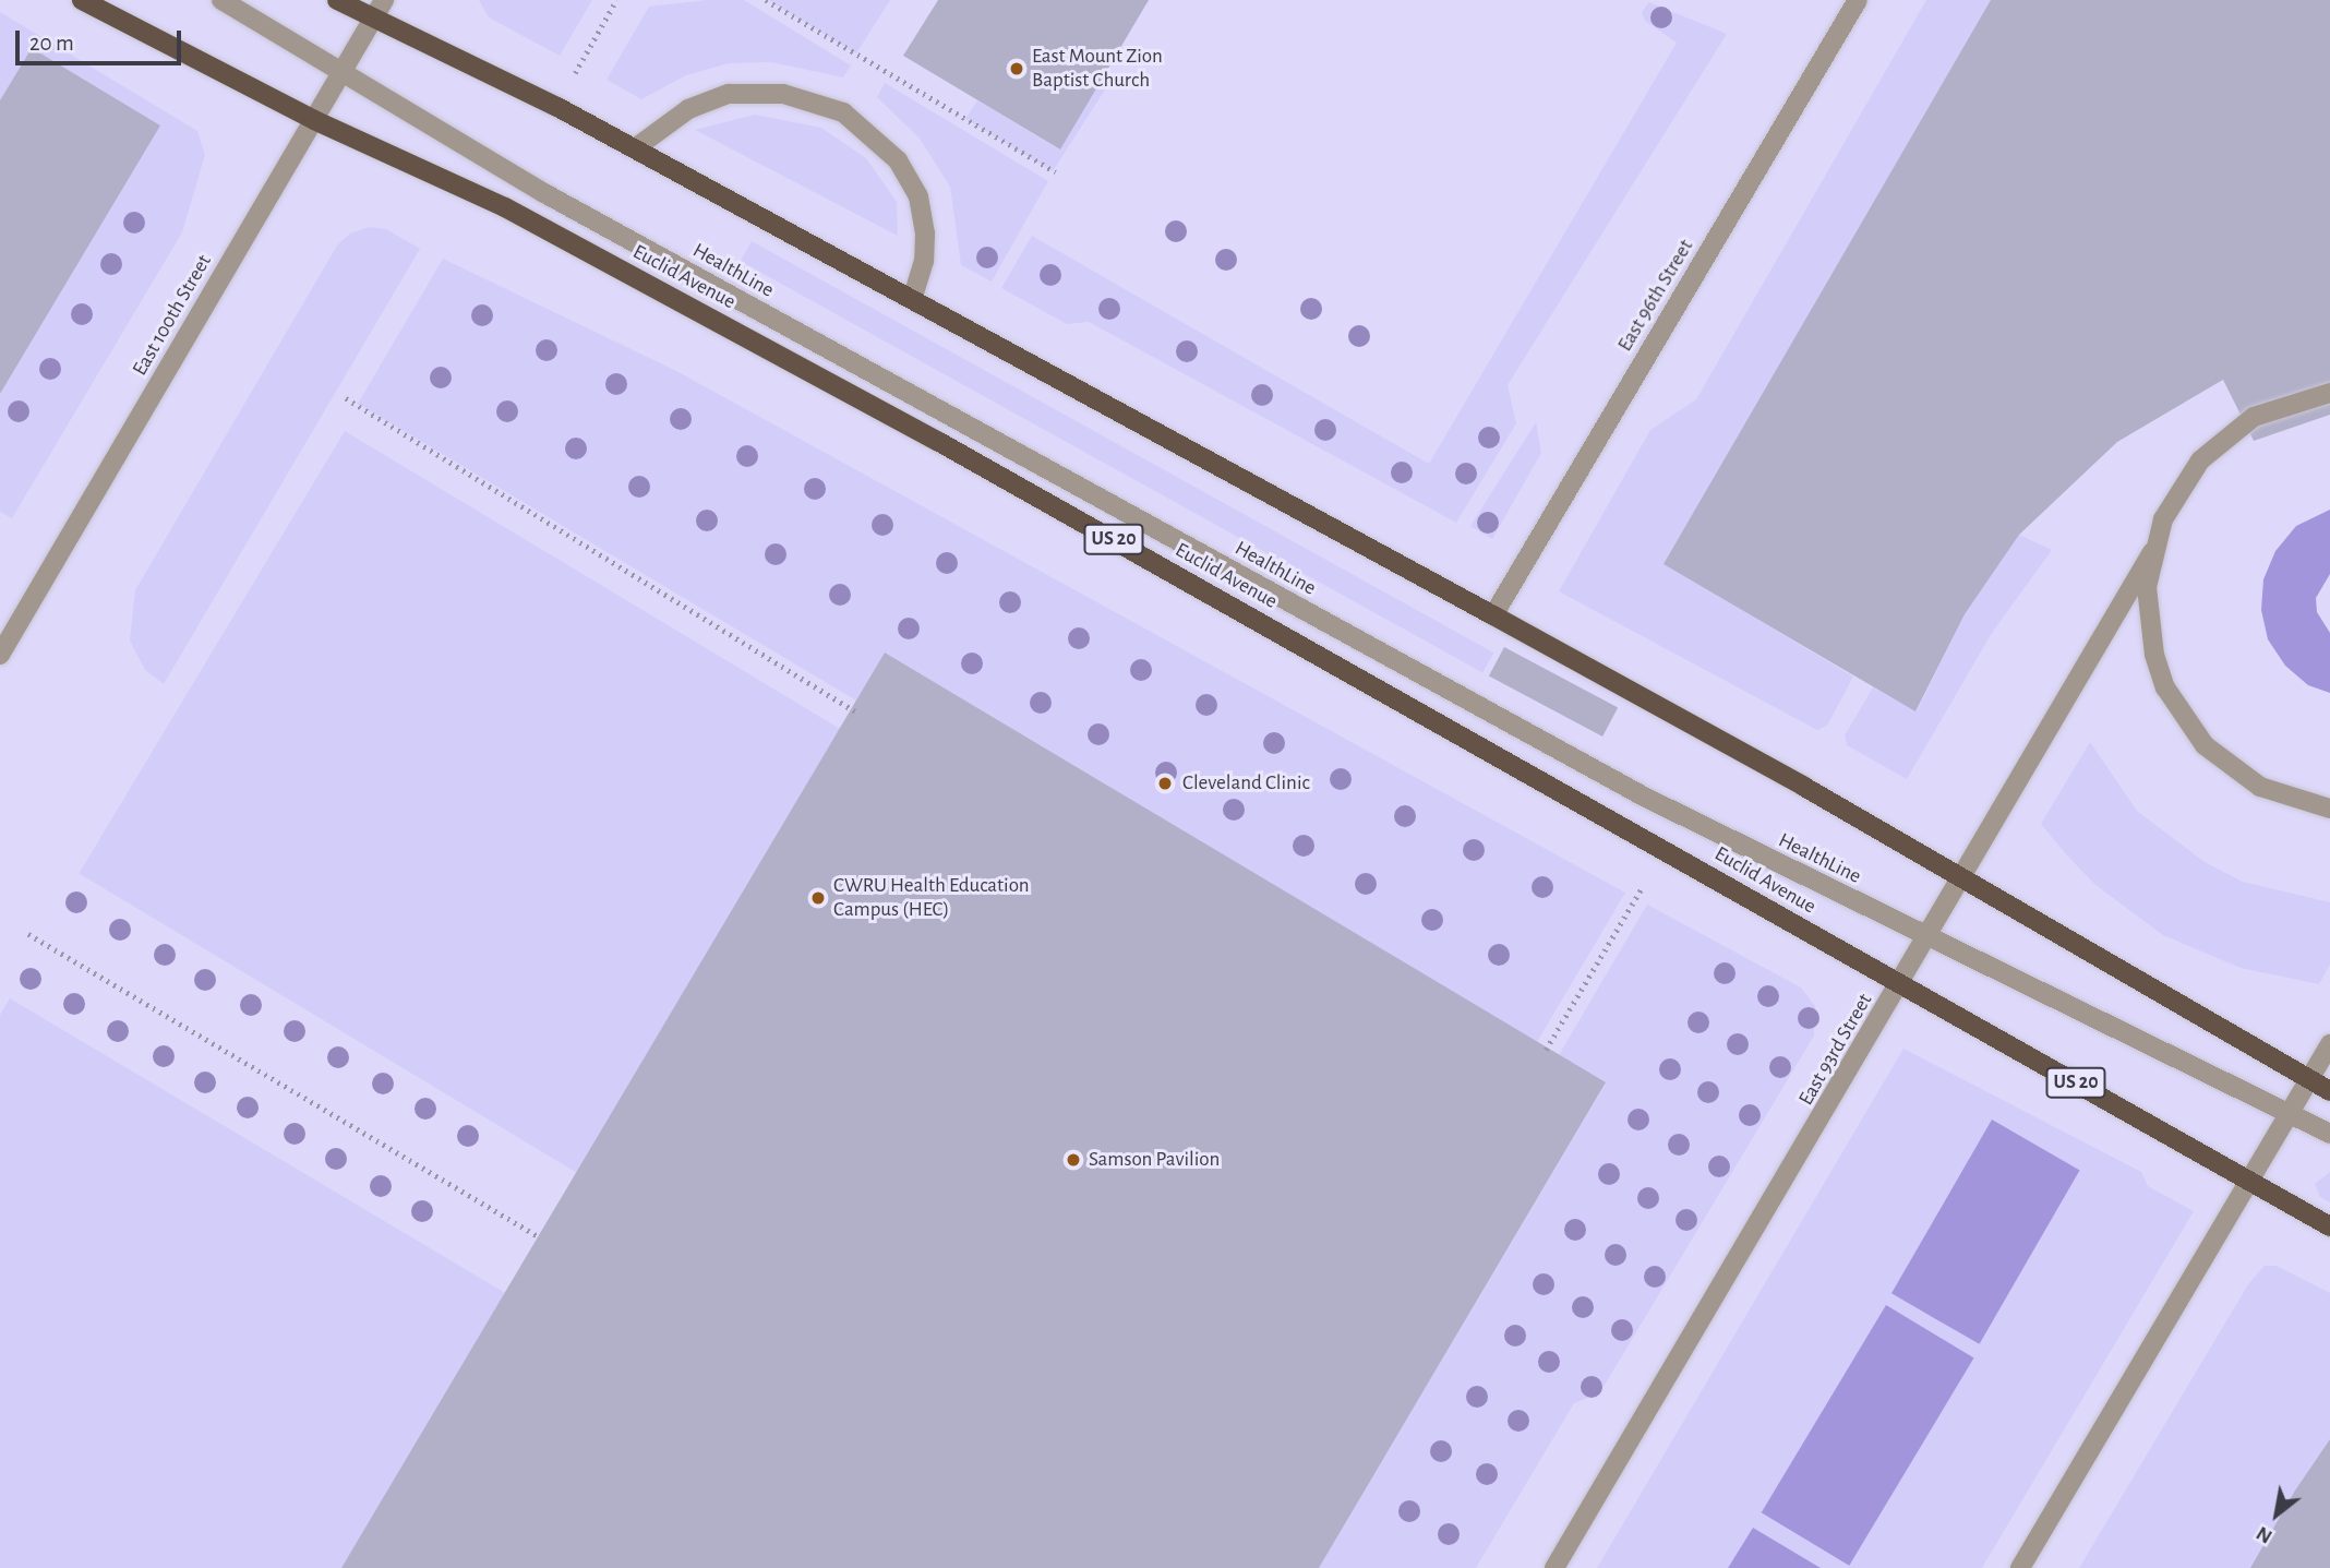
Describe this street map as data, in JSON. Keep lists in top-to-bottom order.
{
  "streets": {
    "main road": ["Euclid Avenue", "US 20"],
    "street": [
      "HealthLine",
      "East 96th Street",
      "East 100th Street",
      "East 93rd Street"
    ]
  },
  "crossings": [
    ["HealthLine", "East 100th Street"],
    ["HealthLine", "East 93rd Street"],
    ["Euclid Avenue", "East 100th Street"],
    ["Euclid Avenue", "East 93rd Street"]
  ],
  "places": [
    "East Mount Zion Baptist Church",
    "Cleveland Clinic",
    "CWRU Health Education Campus (HEC)",
    "Samson Pavilion"
  ],
  "scale_bar": "20 m",
  "north": "bottom left"
}
